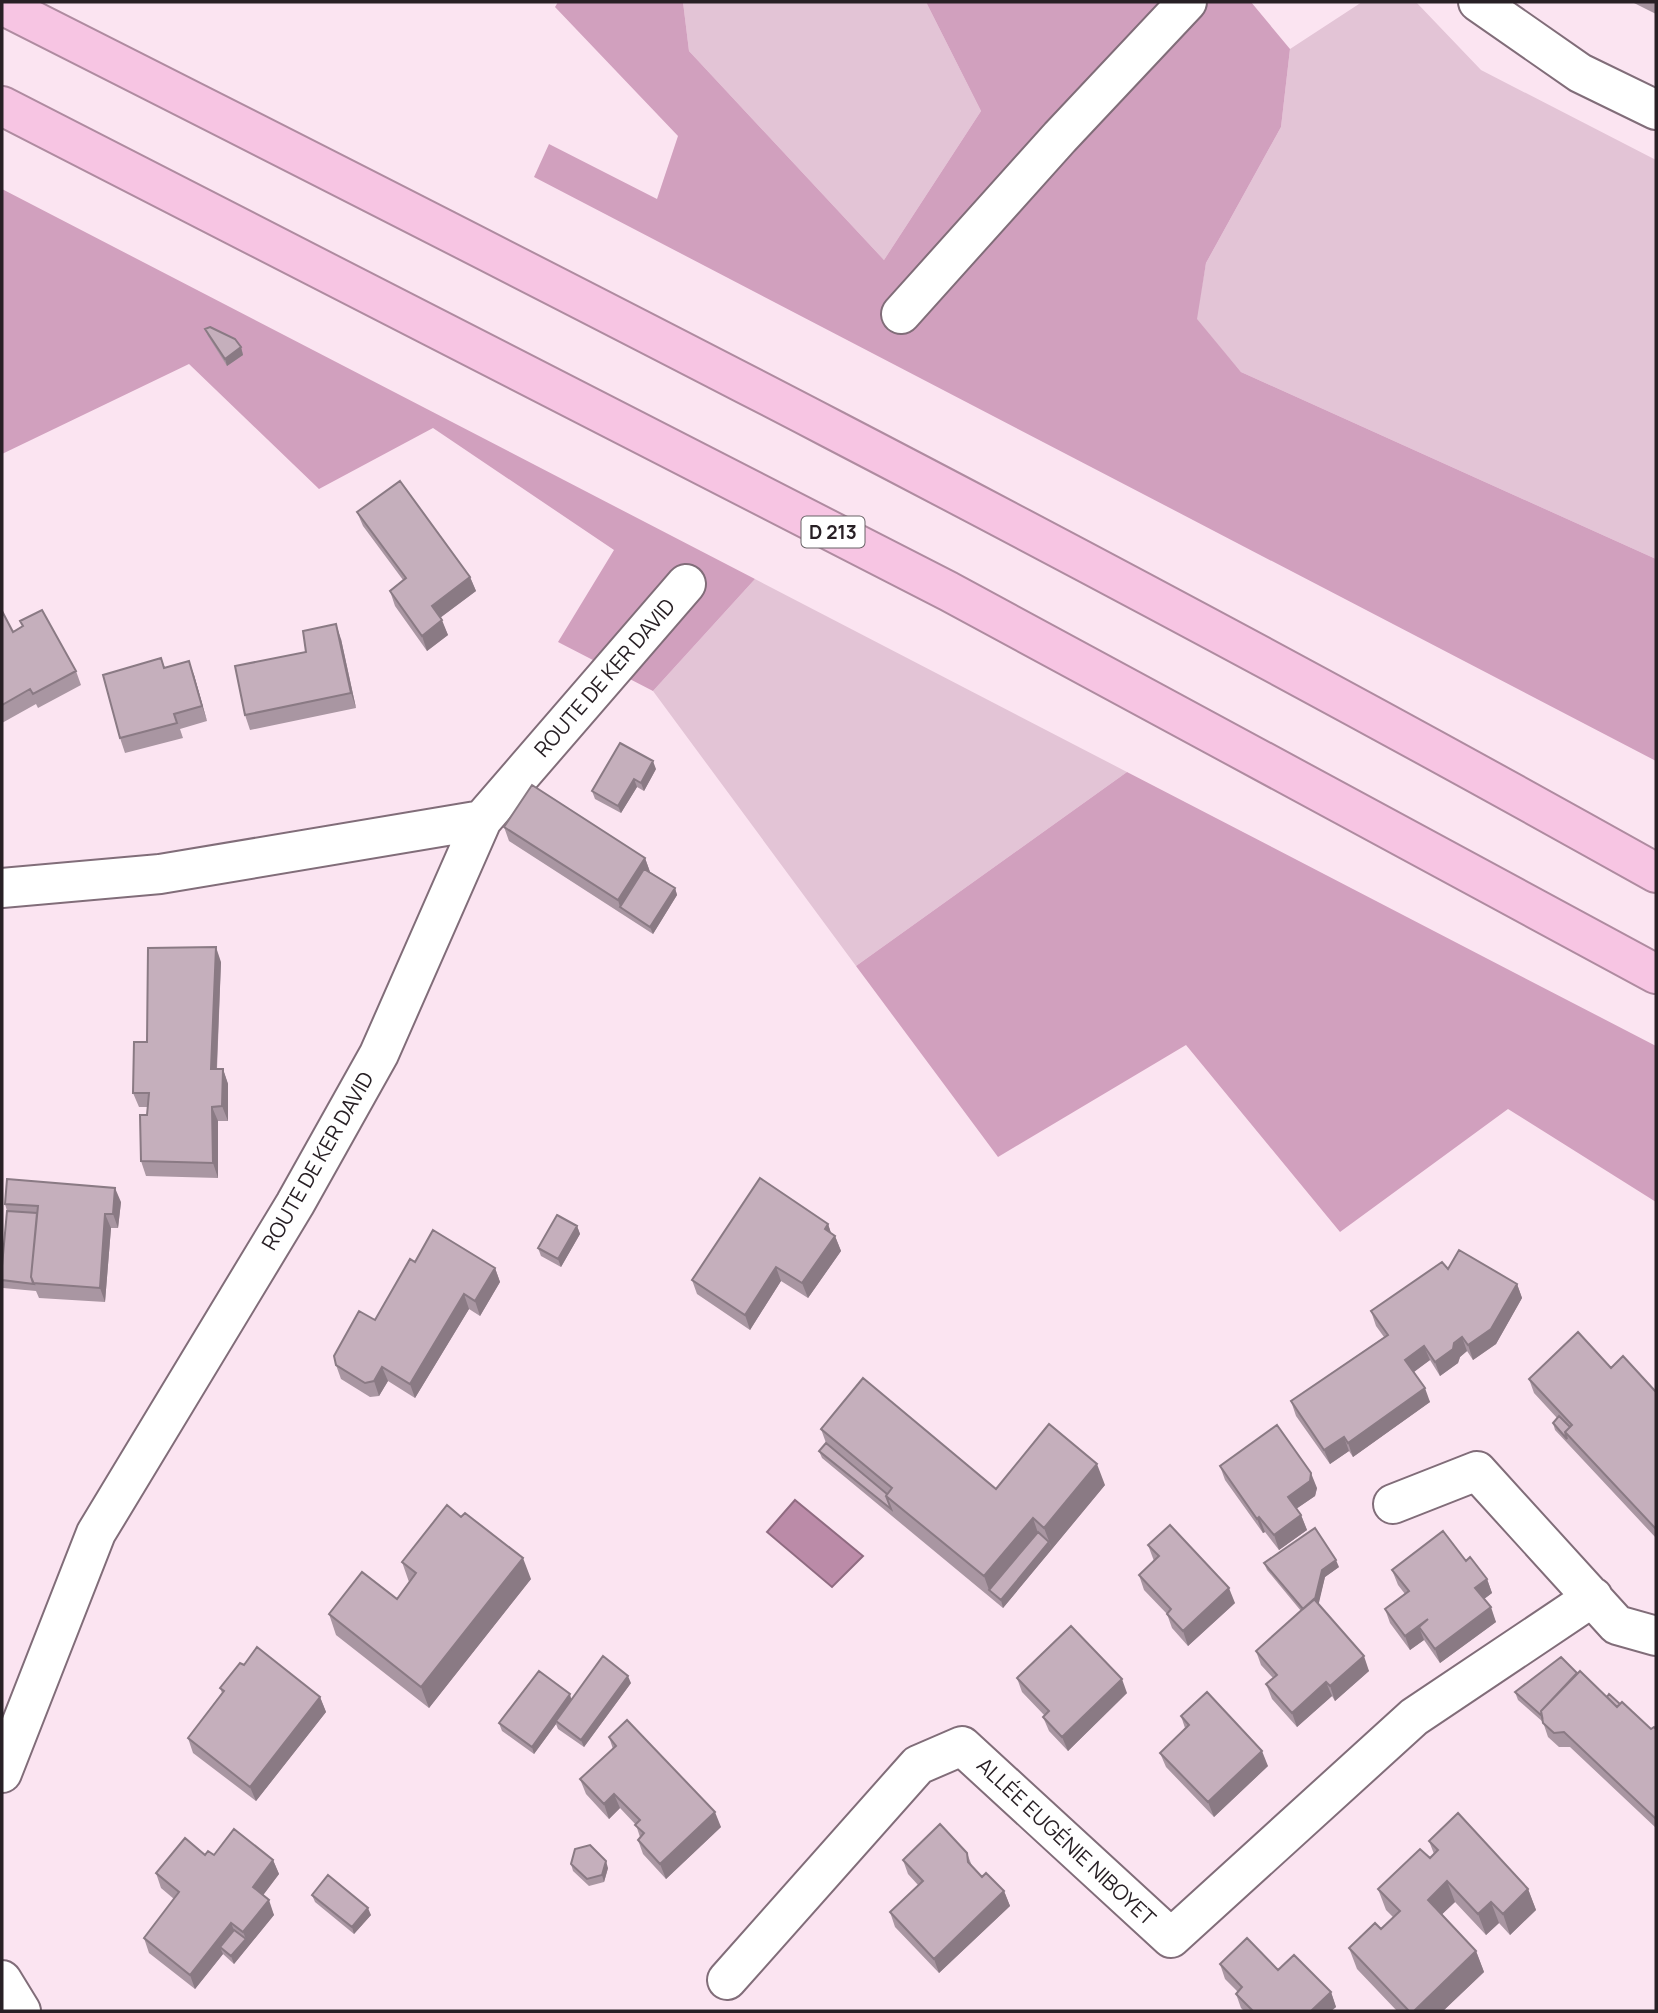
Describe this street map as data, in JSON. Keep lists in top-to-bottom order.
{
  "streets": {
    "highway": ["D 213"],
    "street": ["ROUTE DE KER DAVID", "ALLÉE EUGÉNIE NIBOYET"]
  }
}
